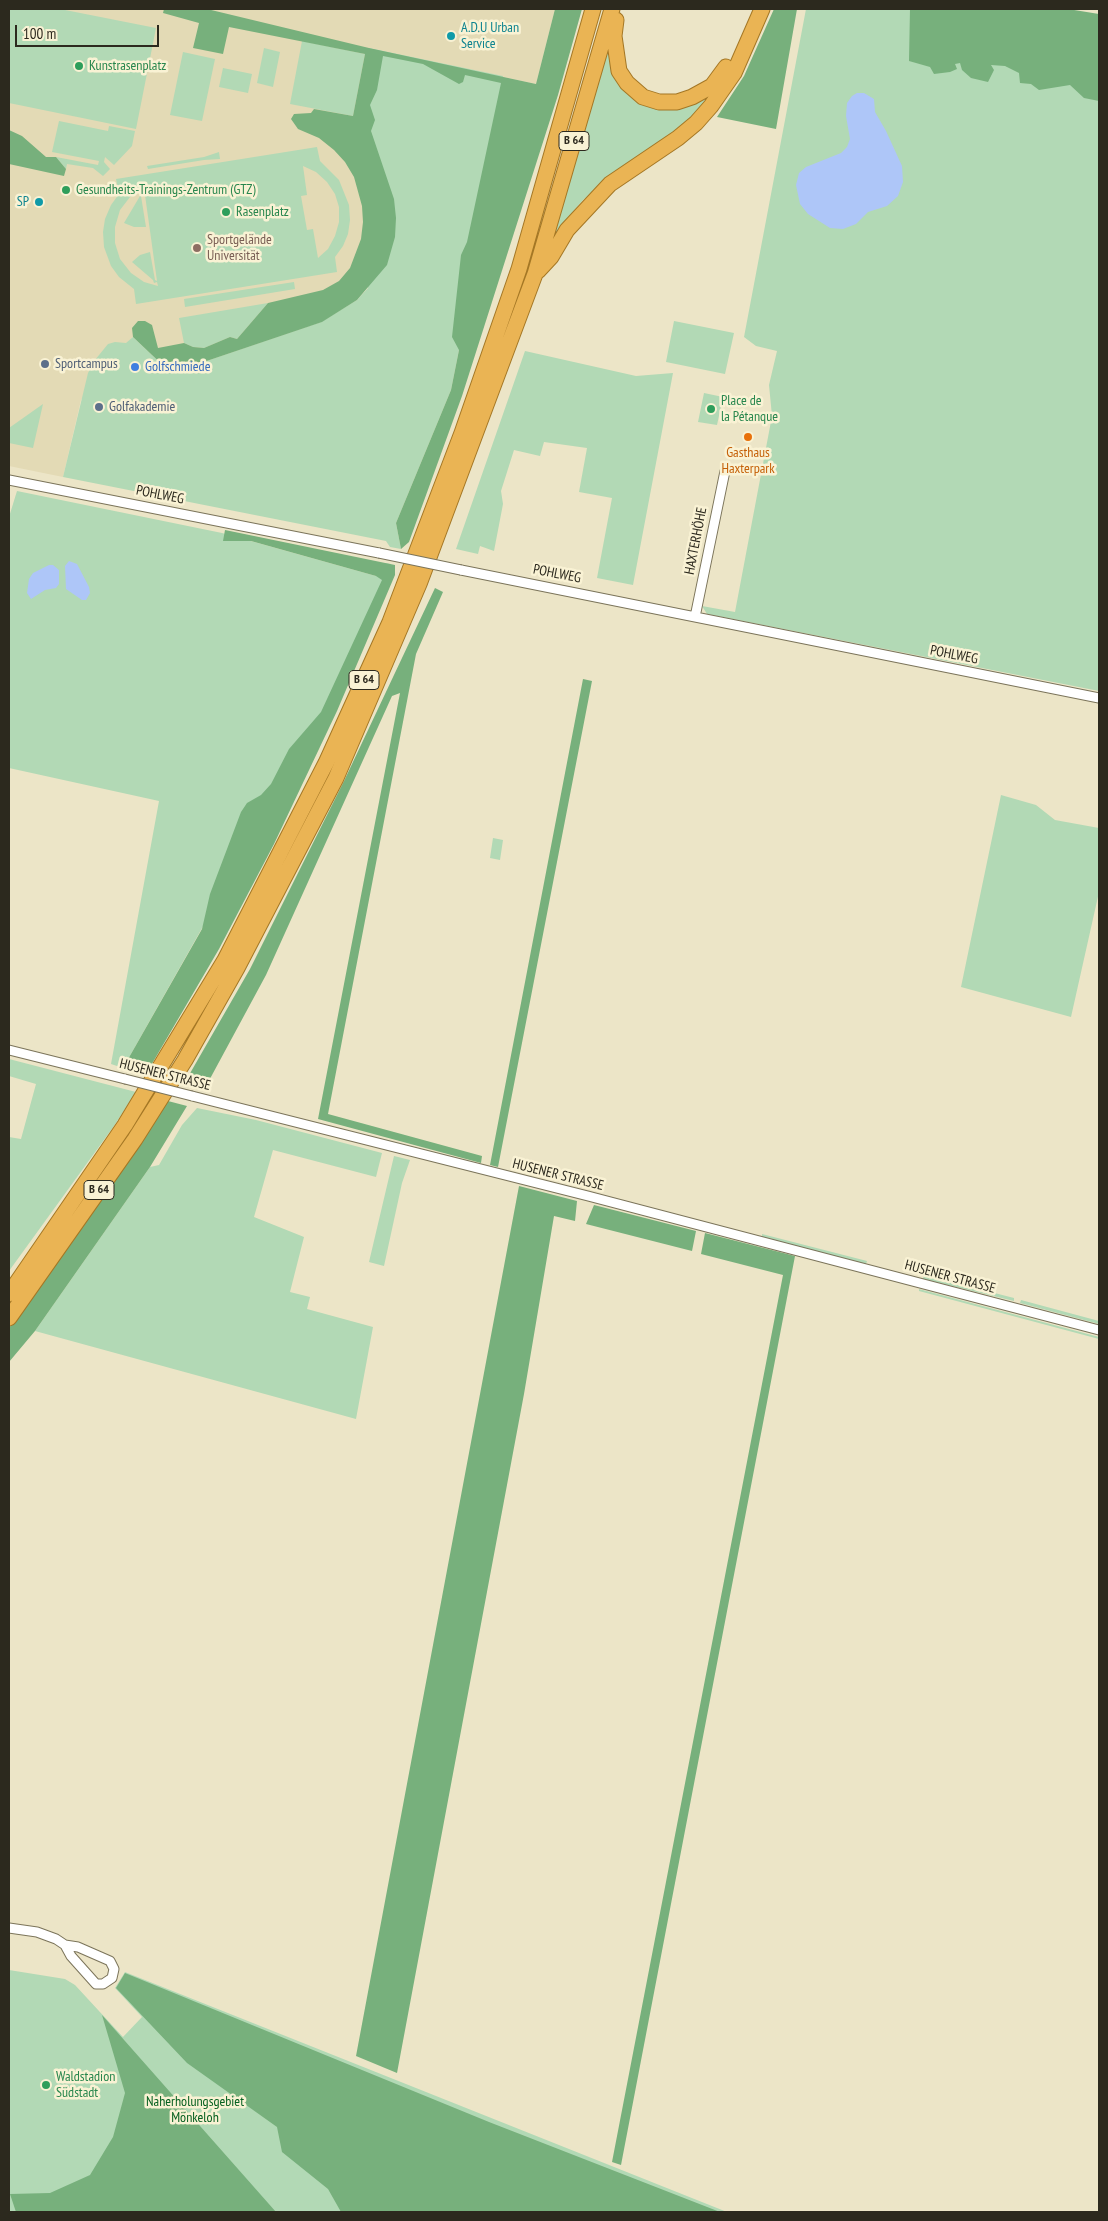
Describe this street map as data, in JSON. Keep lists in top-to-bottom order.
{
  "streets": {
    "highway": ["B 64"],
    "street": ["POHLWEG", "HAXTERHÖHE", "HUSENER STRASSE"]
  },
  "crossings": [
    ["POHLWEG", "HAXTERHÖHE"]
  ],
  "parks": ["Naherholungsgebiet Mönkeloh"],
  "places": [
    "A.D.U Urban Service",
    "Kunstrasenplatz",
    "Gesundheits-Trainings-Zentrum (GTZ)",
    "SP",
    "Rasenplatz",
    "Sportgelände Universität",
    "Sportcampus",
    "Golfschmiede",
    "Golfakademie",
    "Place de la Pétanque",
    "Gasthaus Haxterpark",
    "Waldstadion Südstadt"
  ],
  "scale_bar": "100 m"
}
